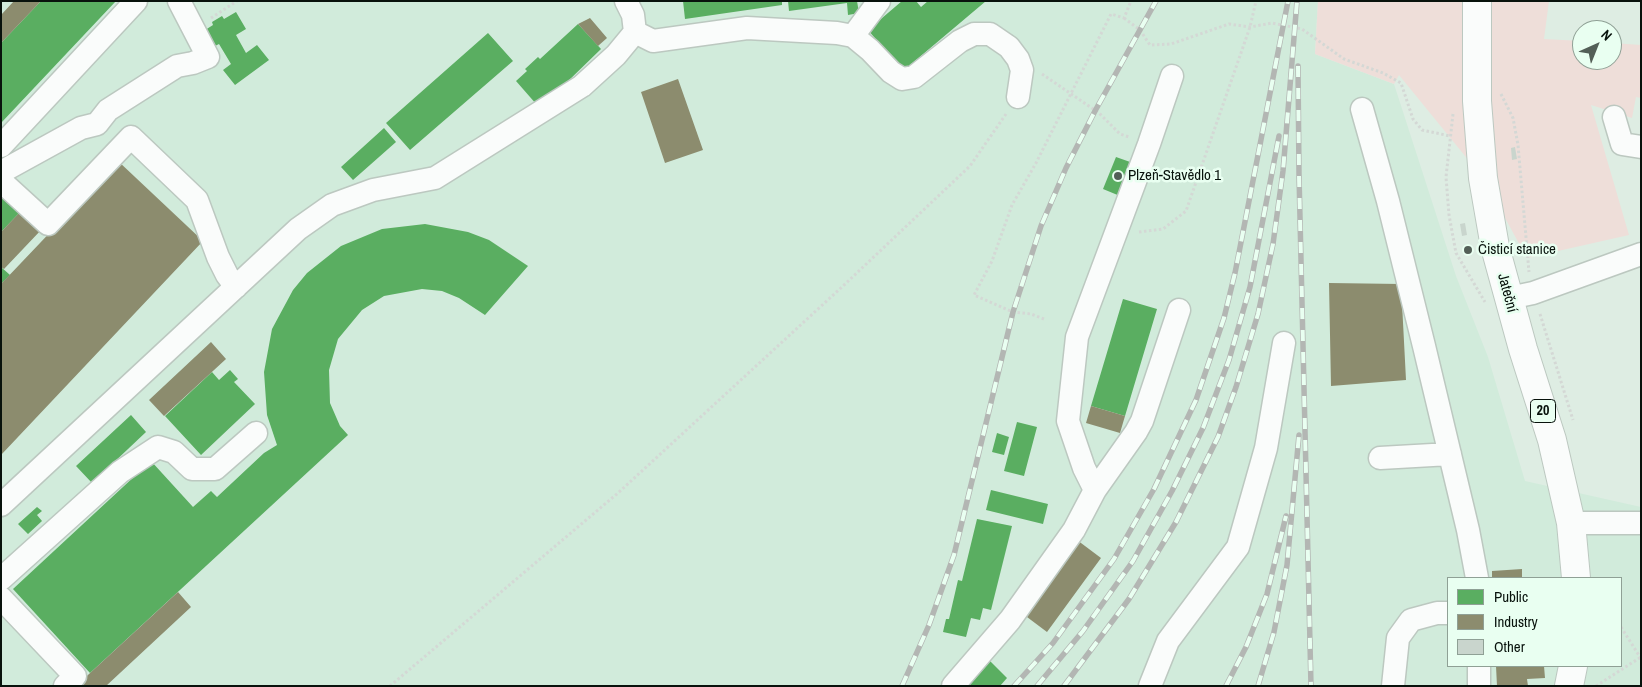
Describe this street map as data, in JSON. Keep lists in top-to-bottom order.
{
  "streets": {
    "main road": ["Jateční", "20"]
  },
  "places": ["Plzeň-Stavědlo 1", "Čisticí stanice"],
  "legend": ["Public", "Industry", "Other"],
  "north": "top right"
}
